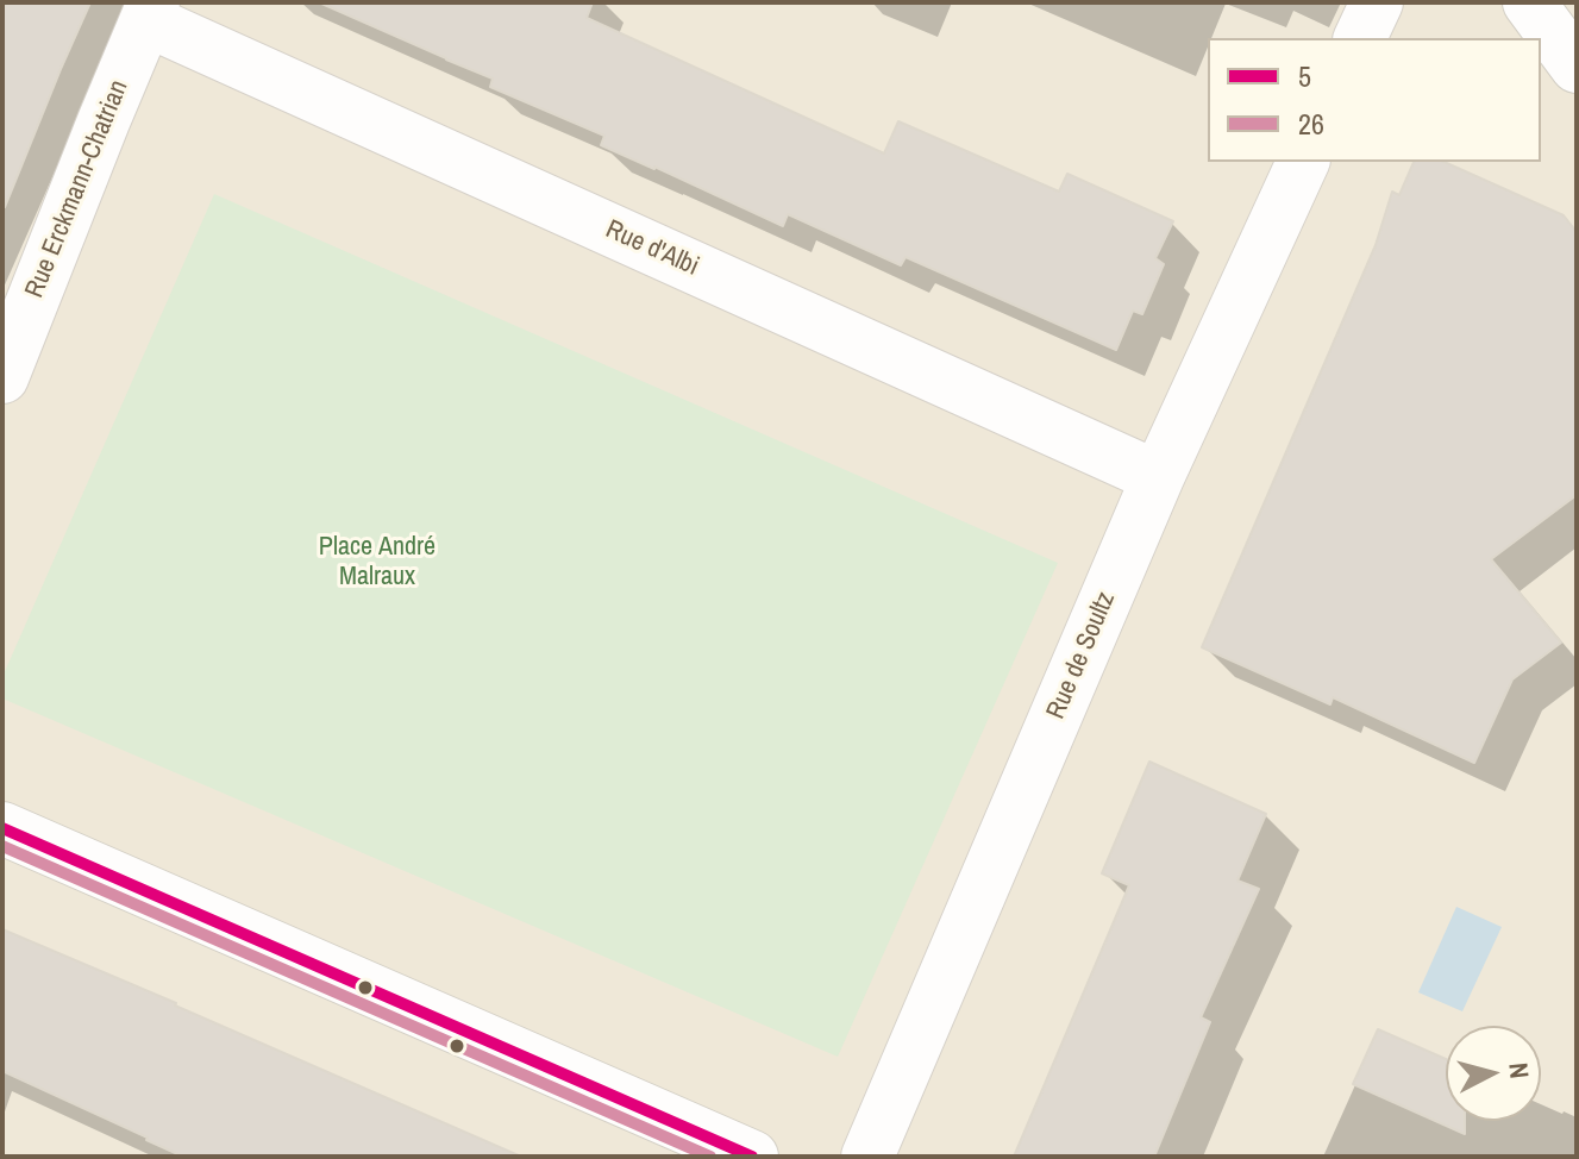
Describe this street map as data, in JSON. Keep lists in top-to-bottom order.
{
  "streets": {
    "street": ["Rue Erckmann-Chatrian", "Rue d'Albi", "Rue de Soultz"]
  },
  "crossings": [
    ["Rue Erckmann-Chatrian", "Rue d'Albi"],
    ["Rue d'Albi", "Rue de Soultz"]
  ],
  "parks": ["Place André Malraux"],
  "lines": ["transit line 5", "transit line 26"],
  "legend": ["5", "26"],
  "north": "right"
}
